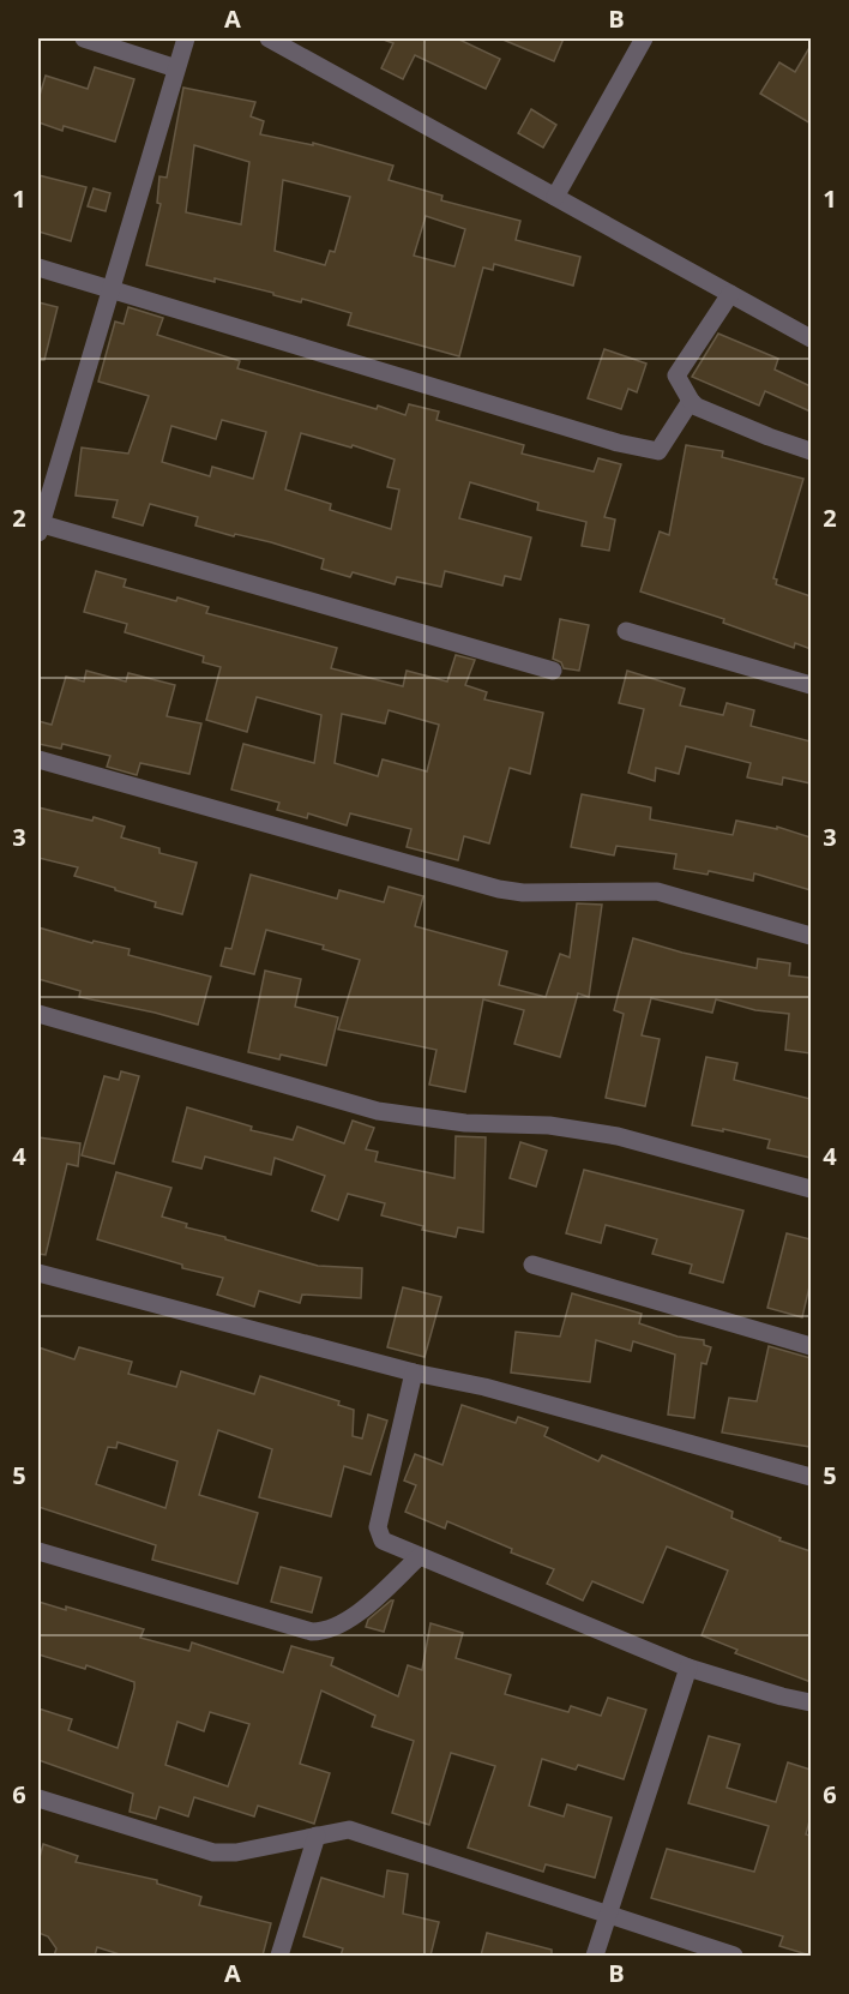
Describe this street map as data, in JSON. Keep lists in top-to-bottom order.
{
  "grid": {
    "columns": ["A", "B"],
    "rows": [
      "1",
      "2",
      "3",
      "4",
      "5",
      "6"
    ]
  }
}
